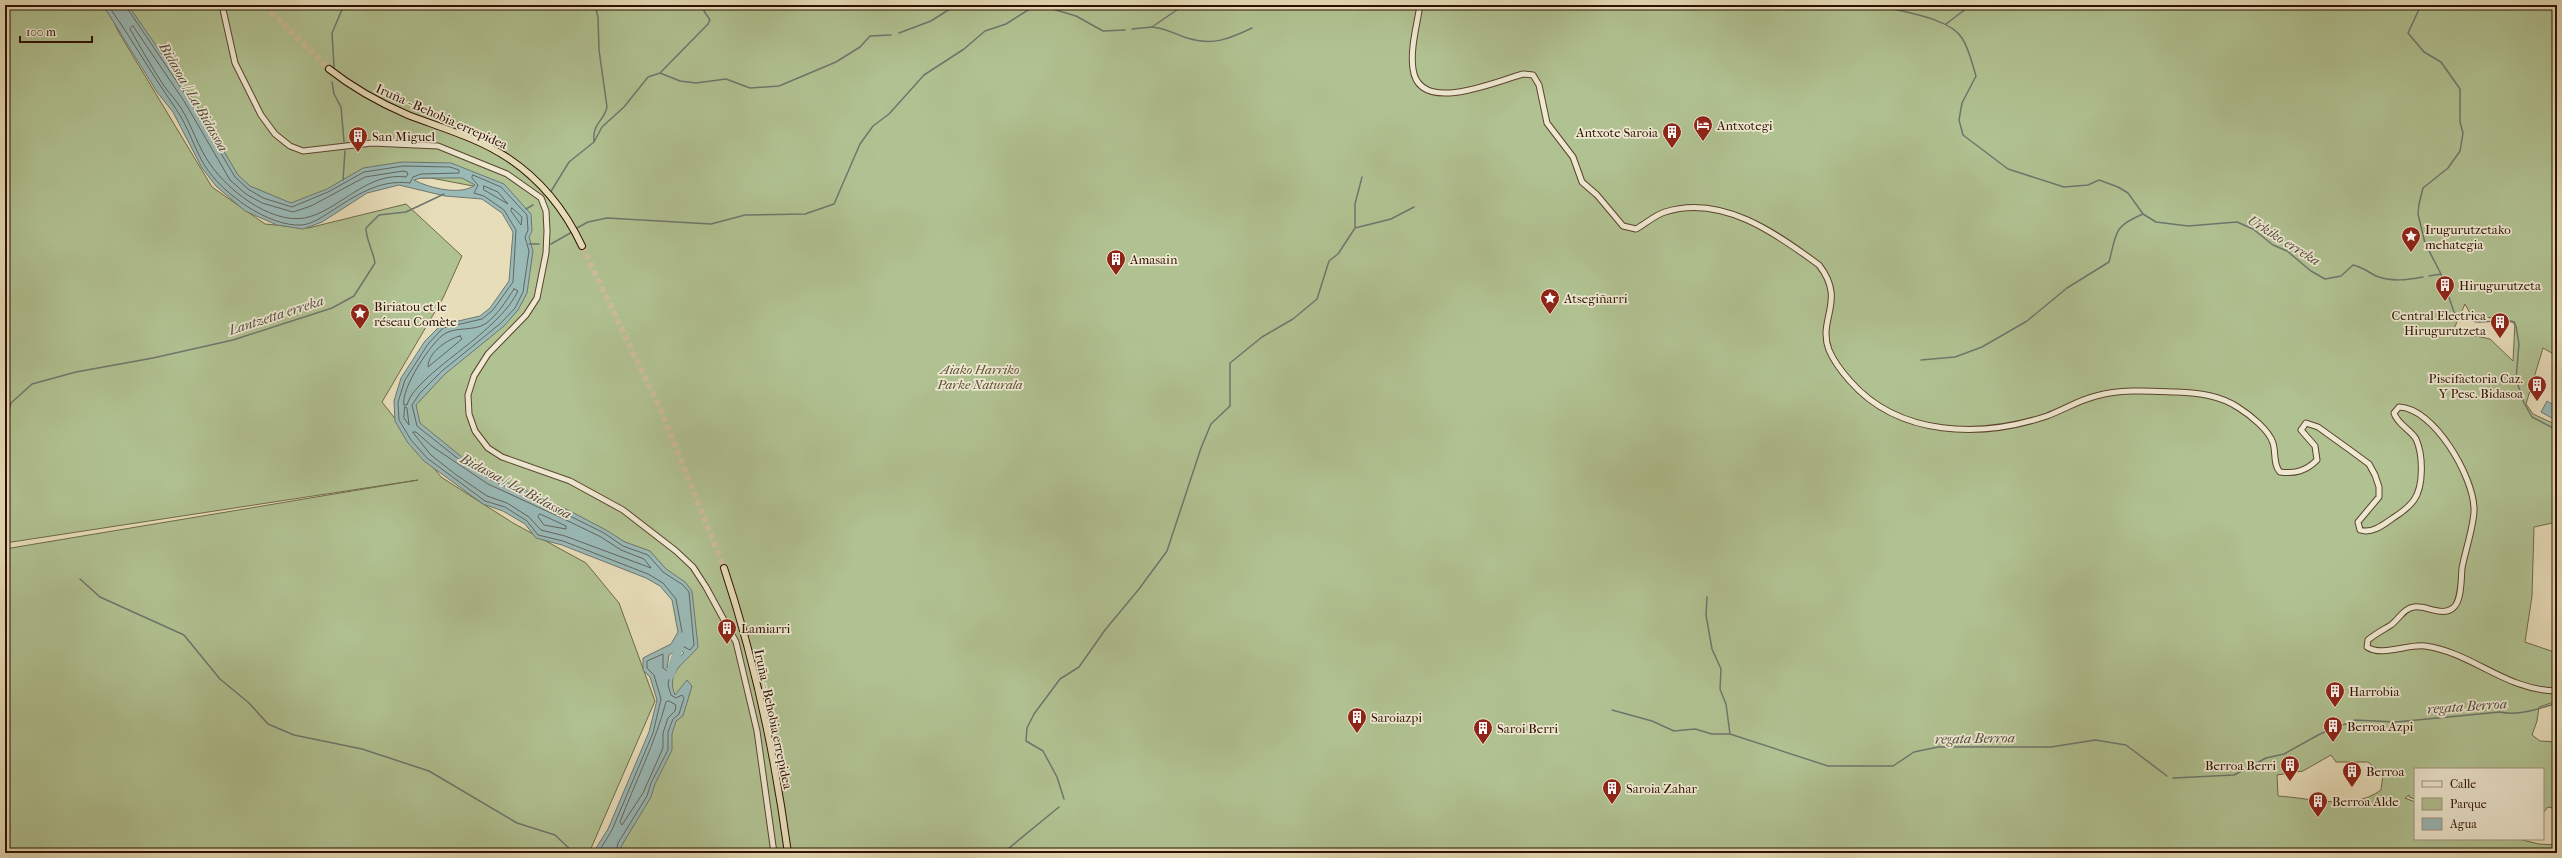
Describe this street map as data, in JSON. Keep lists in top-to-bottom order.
{
  "streets": {
    "highway": ["Iruña - Behobia errepidea"]
  },
  "water": [
    "Bidasoa / La Bidassoa",
    "Urkiko erreka",
    "Lantzetta erreka",
    "regata Berroa"
  ],
  "parks": ["Aiako Harriko Parke Naturala"],
  "places": {
    "hotel": ["Antxotegi"],
    "building": [
      "Antxote Saroia",
      "San Miguel",
      "Amasain",
      "Hirugurutzeta",
      "Central Electrica Hirugurutzeta",
      "Piscifactoria Caz. Y Pesc. Bidasoa",
      "Lamiarri",
      "Harrobia",
      "Saroiazpi",
      "Berroa Azpi",
      "Saroi Berri",
      "Berroa Berri",
      "Berroa",
      "Saroia Zahar",
      "Berroa Alde"
    ],
    "place": ["Irugurutzetako mehategia", "Atsegiñarri", "Biriatou et le réseau Comète"]
  },
  "legend": ["Calle", "Parque", "Agua"],
  "scale_bar": "100 m"
}
